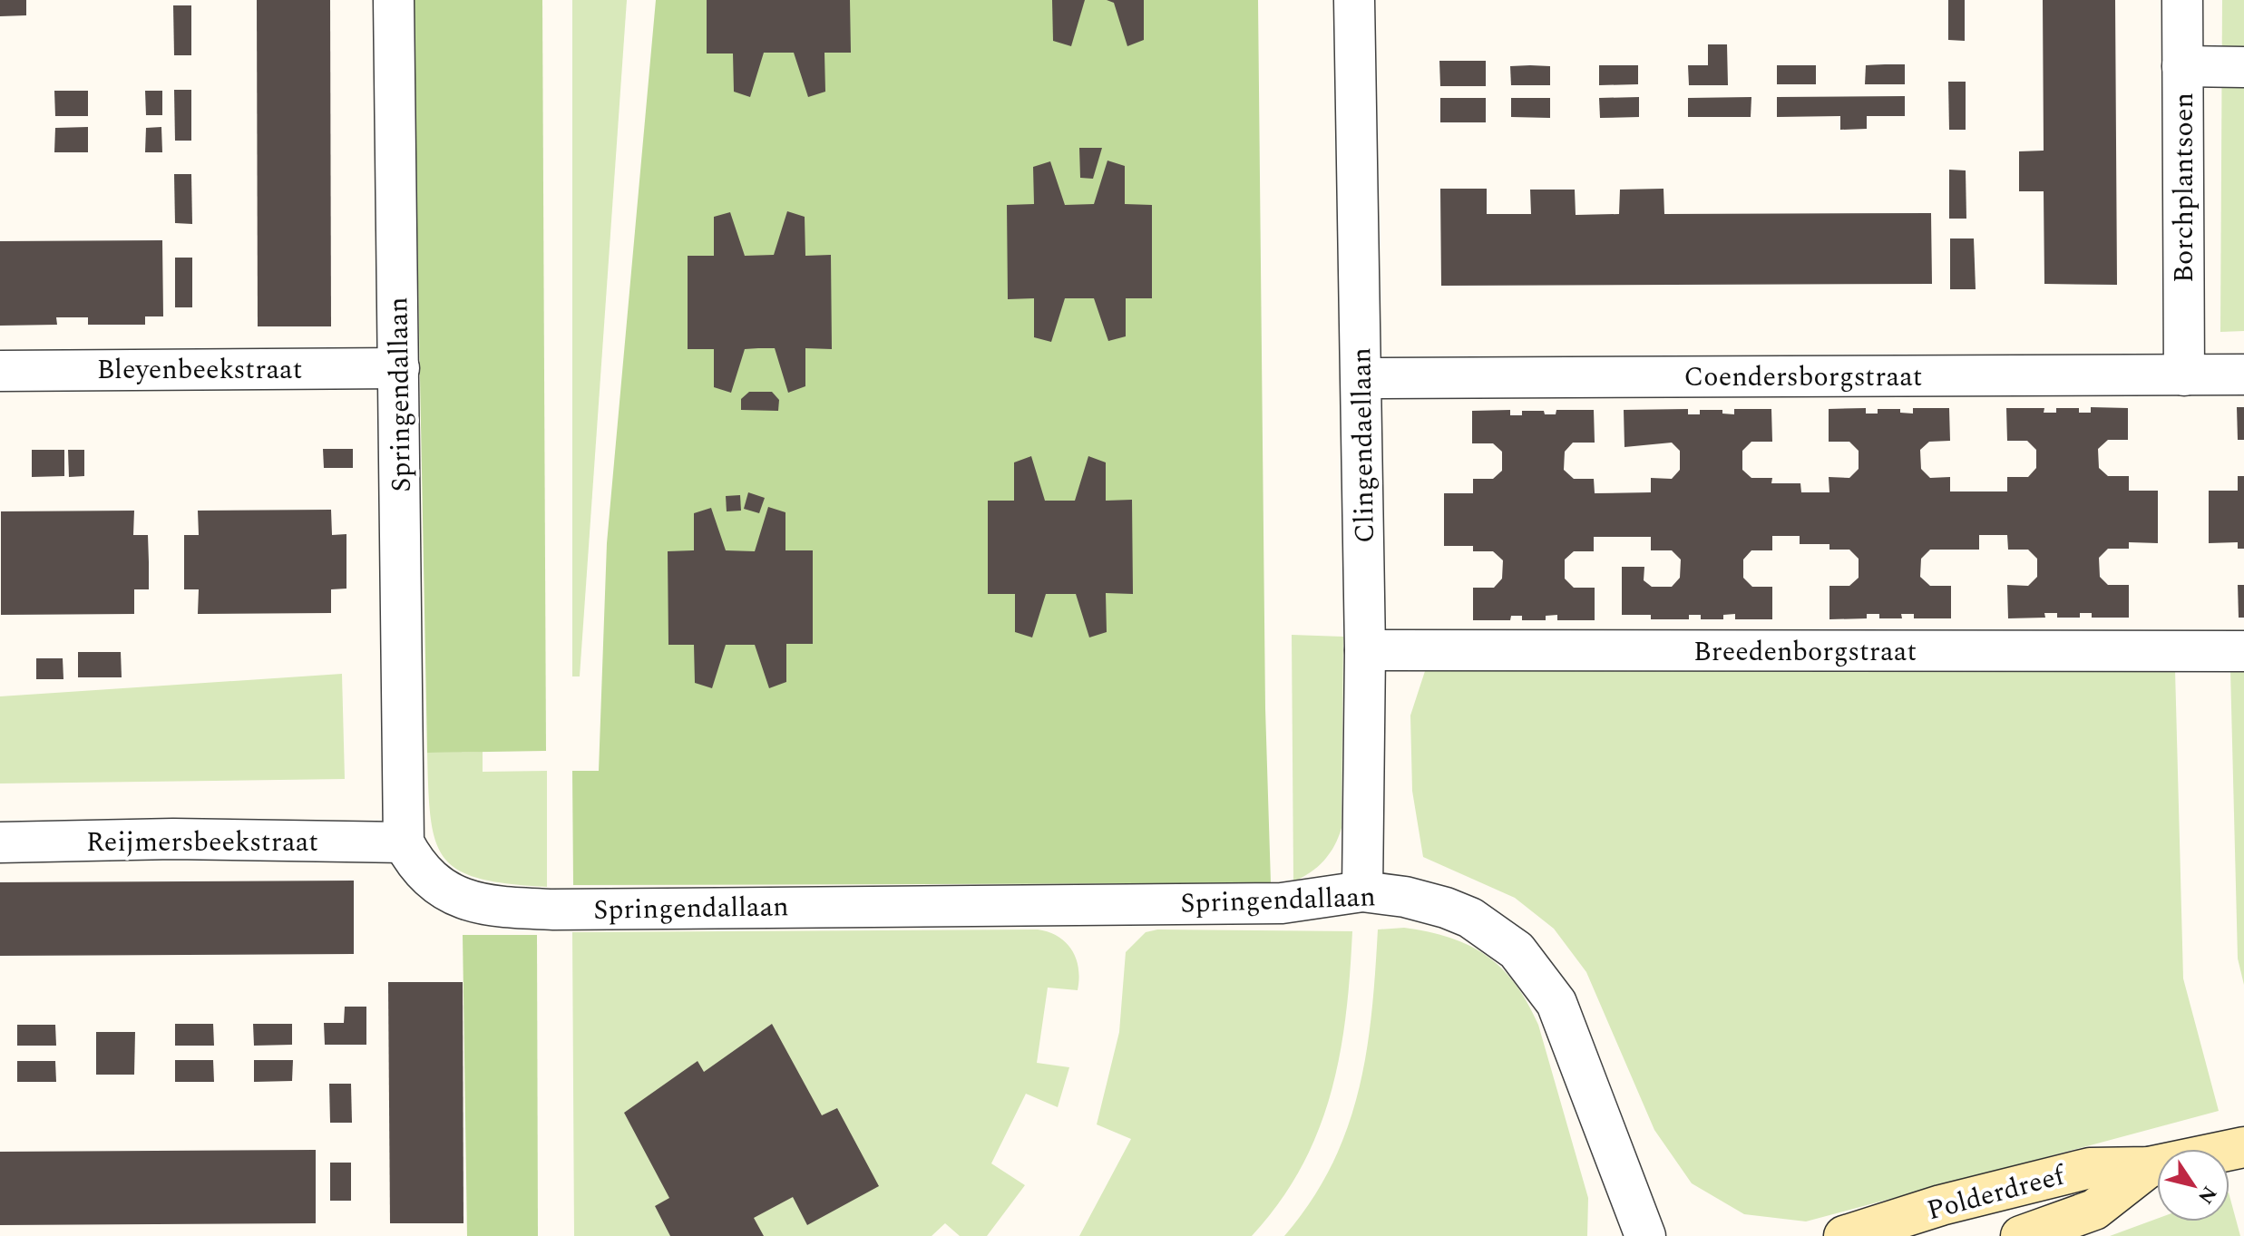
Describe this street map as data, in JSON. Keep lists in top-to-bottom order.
{
  "streets": {
    "main road": ["Polderdreef"],
    "street": [
      "Borchplantsoen",
      "Bleyenbeekstraat",
      "Coendersborgstraat",
      "Springendallaan",
      "Clingendaellaan",
      "Breedenborgstraat",
      "Reijmersbeekstraat"
    ]
  },
  "crossings": [
    ["Borchplantsoen", "Coendersborgstraat"],
    ["Bleyenbeekstraat", "Springendallaan"],
    ["Coendersborgstraat", "Clingendaellaan"],
    ["Springendallaan", "Clingendaellaan"],
    ["Springendallaan", "Reijmersbeekstraat"],
    ["Clingendaellaan", "Breedenborgstraat"]
  ],
  "north": "bottom right"
}
